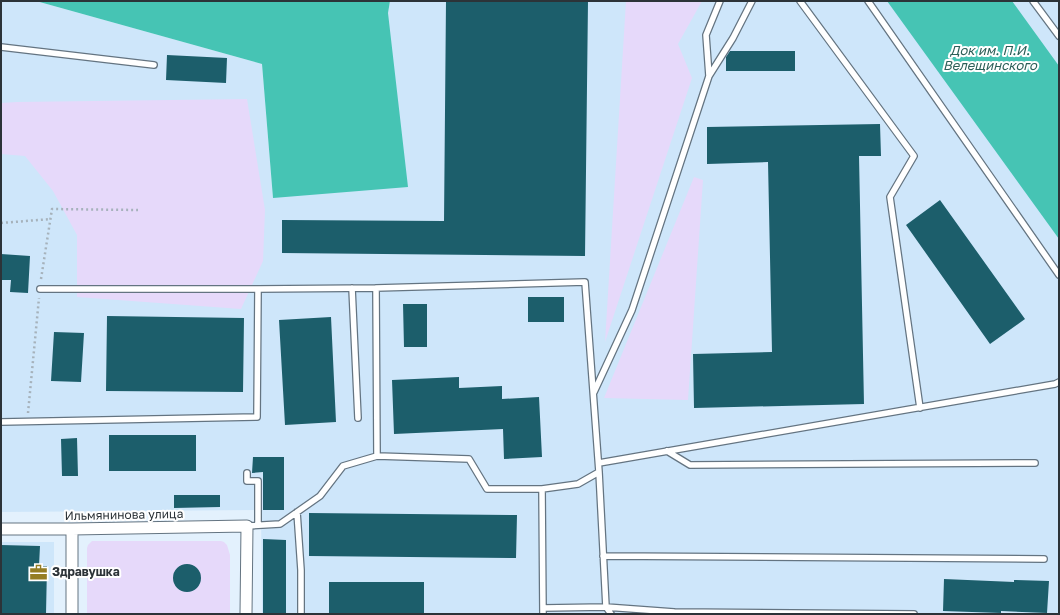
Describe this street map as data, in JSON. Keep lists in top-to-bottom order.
{
  "streets": {
    "street": ["Ильмянинова улица"]
  },
  "water": ["Док им. П.И. Велещинского"],
  "places": {
    "office": ["Здравушка"]
  }
}
